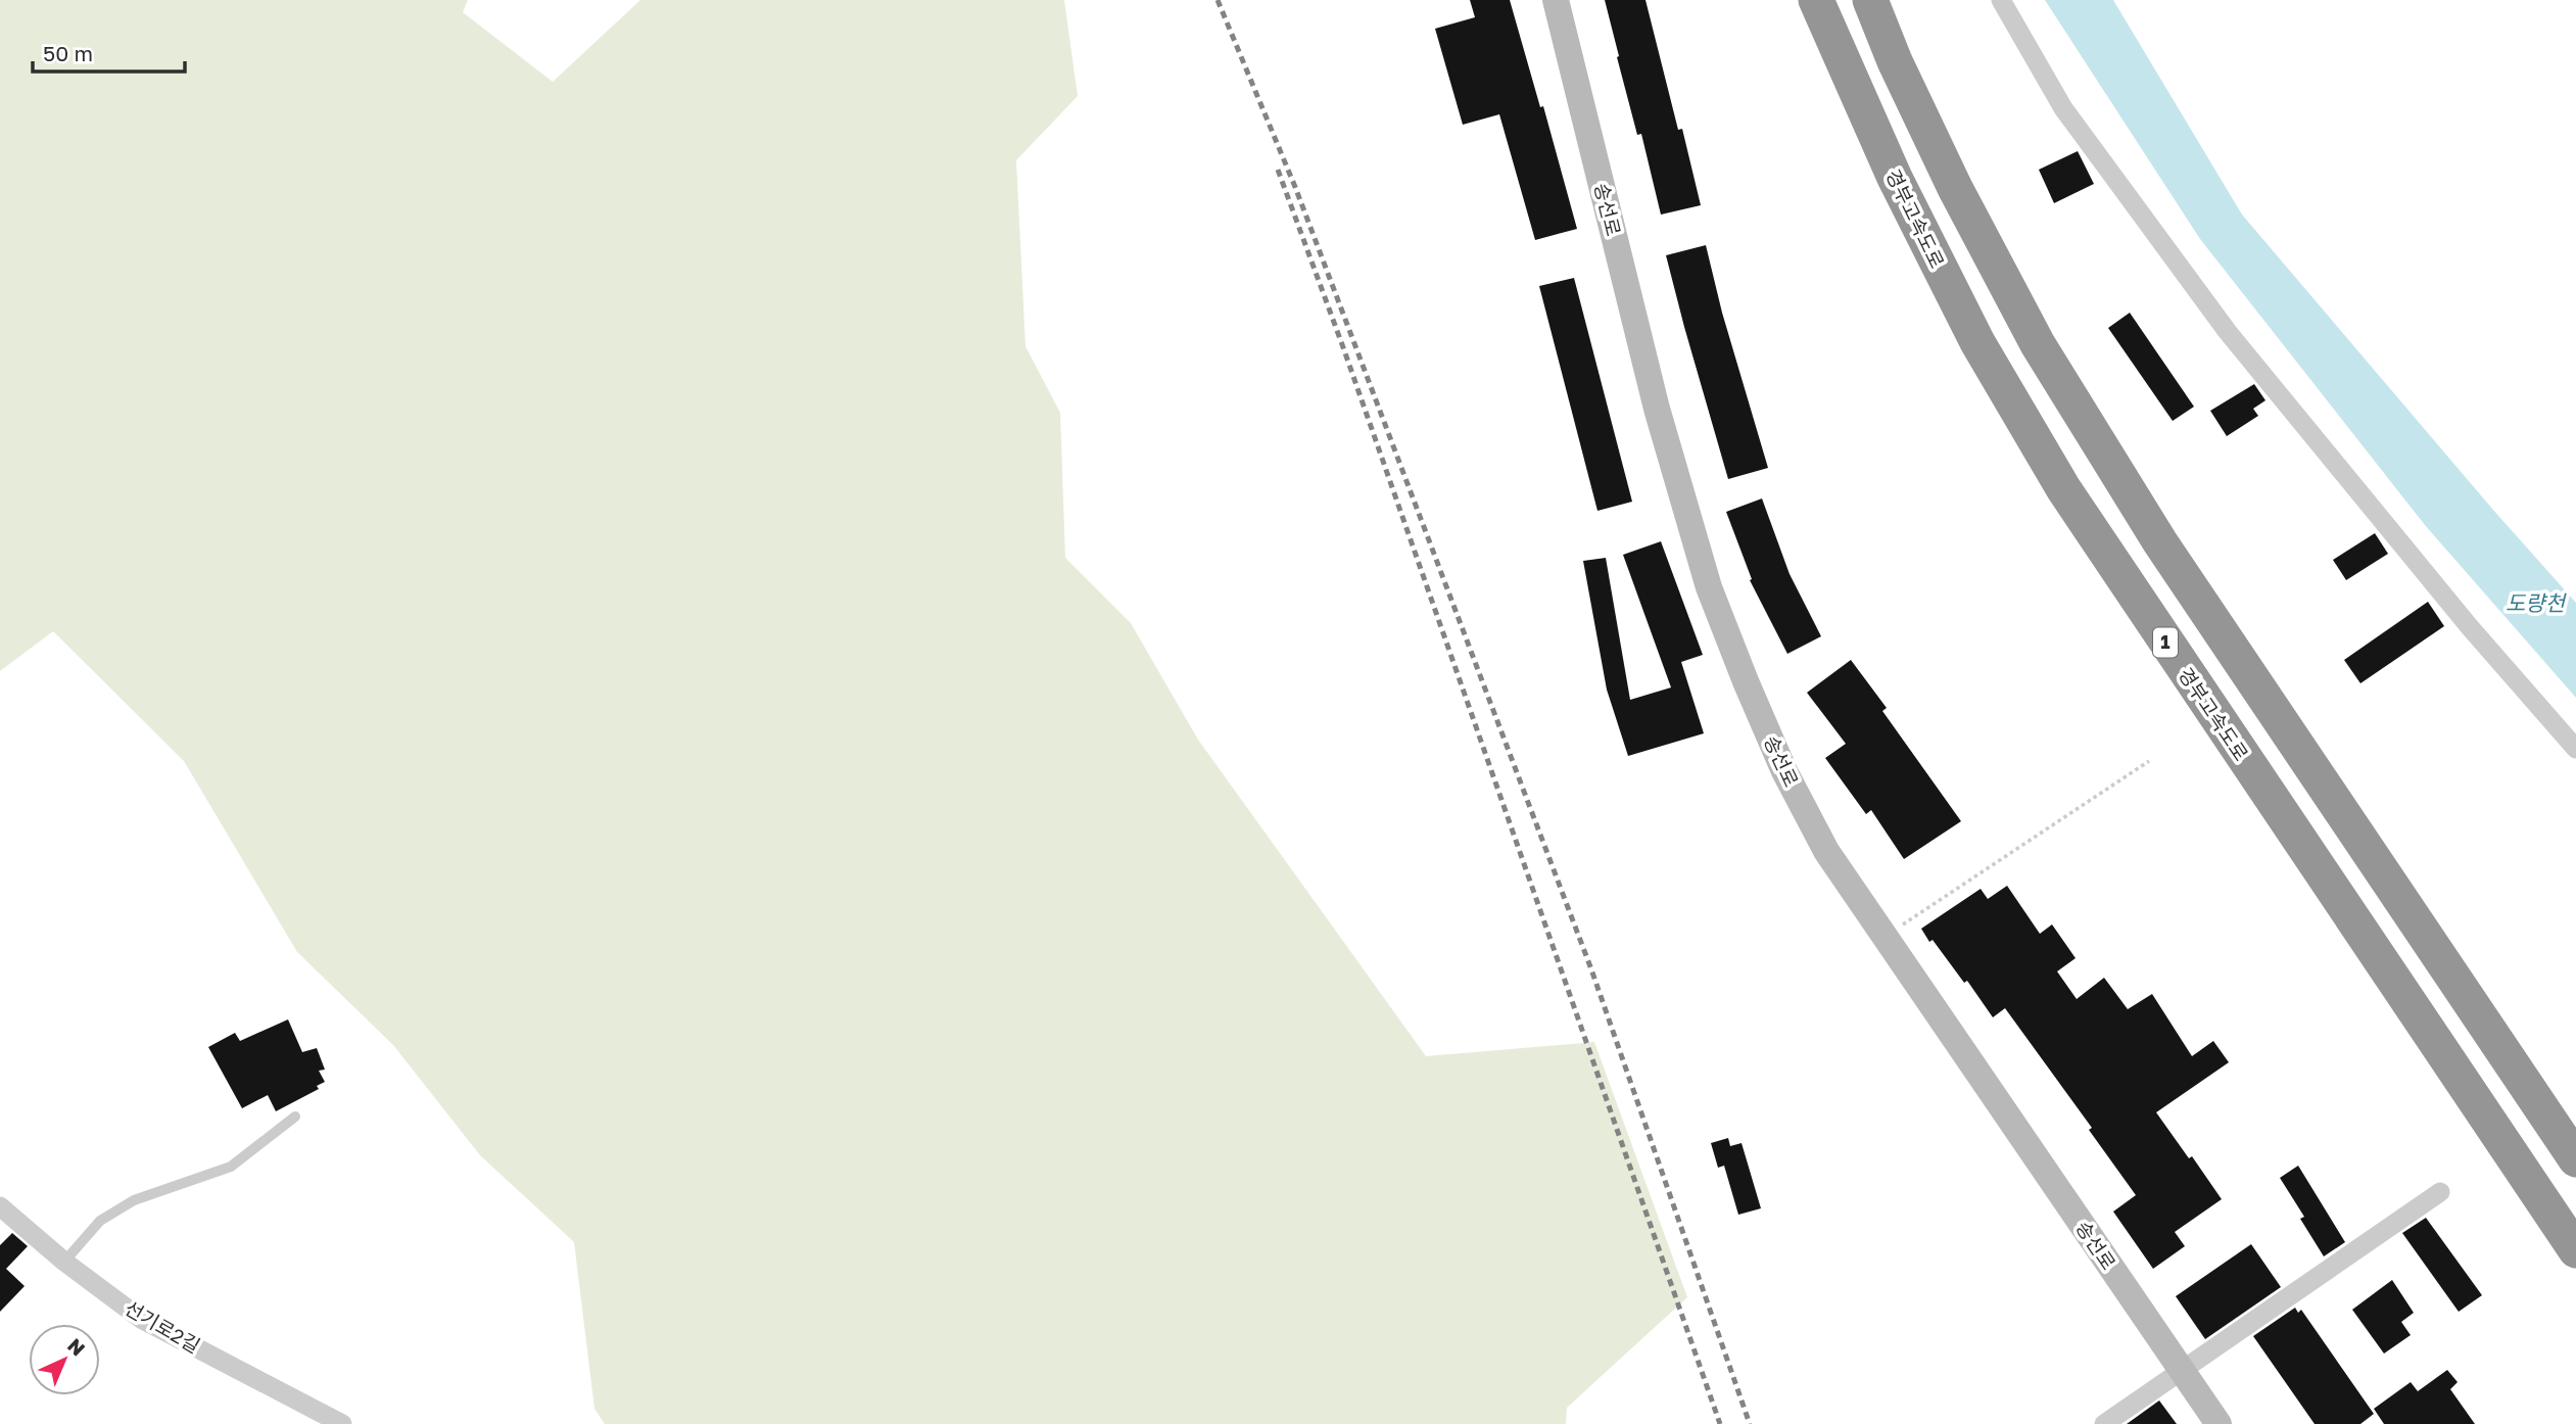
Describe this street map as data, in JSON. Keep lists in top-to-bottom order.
{
  "streets": {
    "highway": ["경부고속도로", "1"],
    "main road": ["송선로"],
    "street": ["선기로2길"]
  },
  "water": ["도량천"],
  "scale_bar": "50 m",
  "north": "top right"
}
